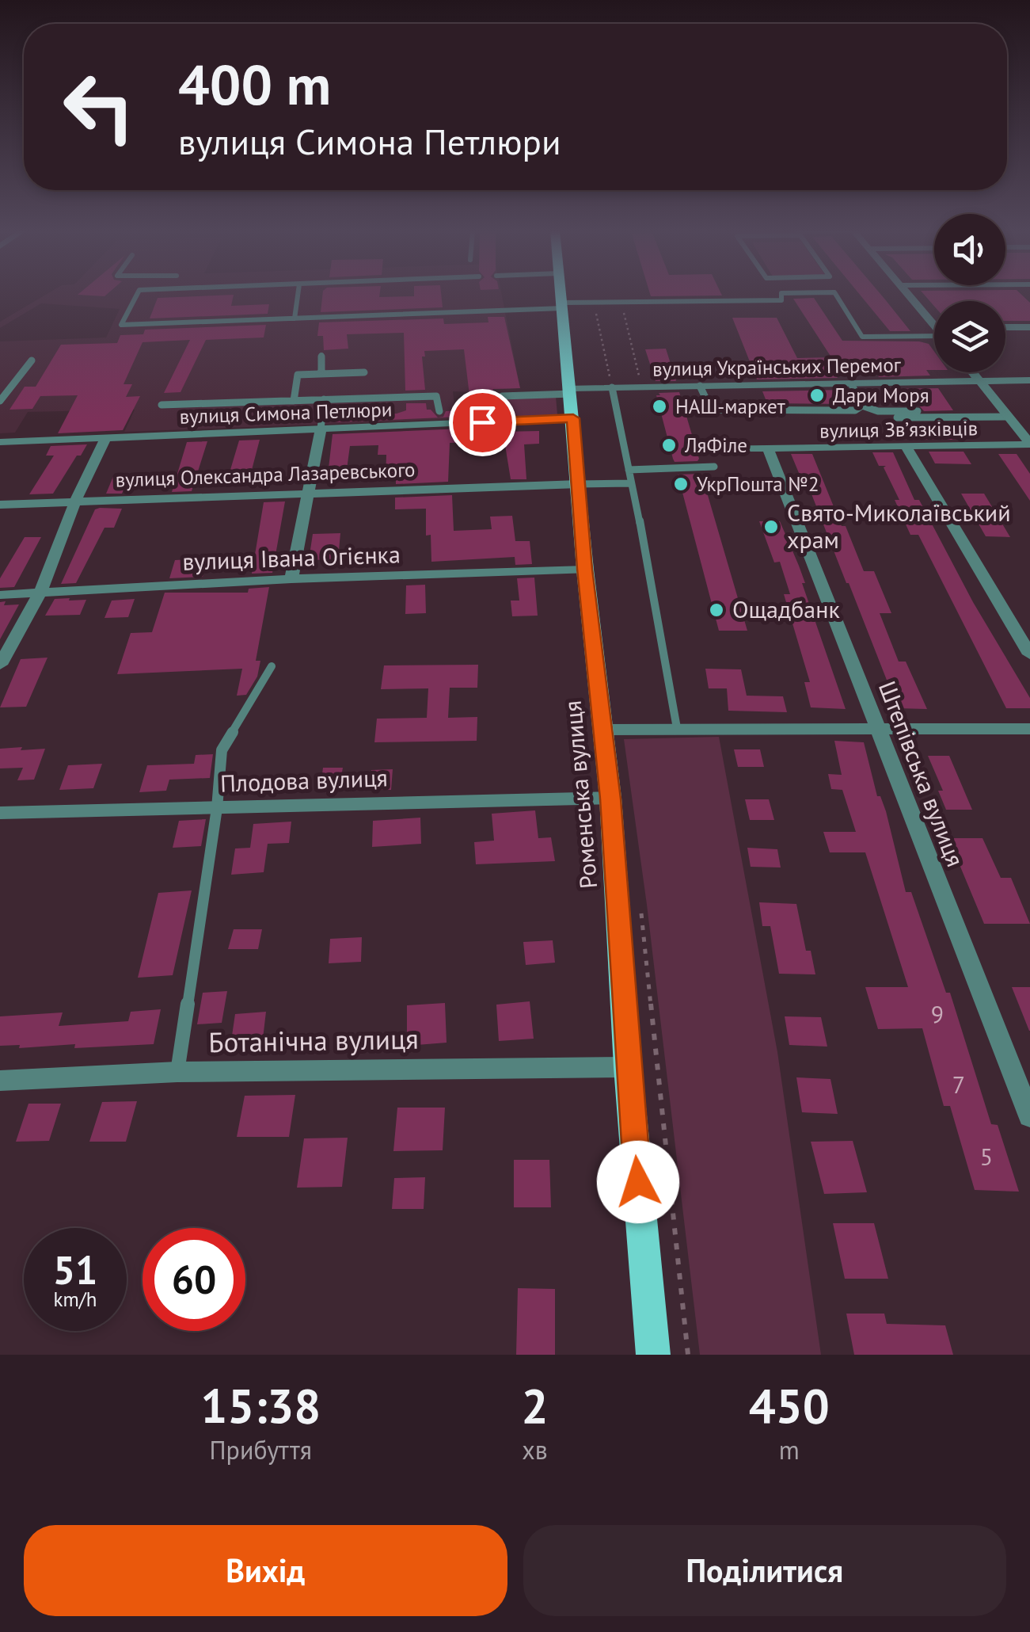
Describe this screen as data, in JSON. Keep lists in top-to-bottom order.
{
  "streets": {
    "main road": ["Роменська вулиця"],
    "street": [
      "вулиця Українських Перемог",
      "вулиця Симона Петлюри",
      "вулиця Звʼязківців",
      "вулиця Олександра Лазаревського",
      "вулиця Івана Огієнка",
      "Штепівська вулиця",
      "Плодова вулиця",
      "Ботанічна вулиця"
    ]
  },
  "crossings": [
    ["вулиця Українських Перемог", "Роменська вулиця"],
    ["вулиця Симона Петлюри", "Роменська вулиця"],
    ["вулиця Звʼязківців", "Штепівська вулиця"],
    ["вулиця Олександра Лазаревського", "Роменська вулиця"],
    ["вулиця Івана Огієнка", "Роменська вулиця"],
    ["Плодова вулиця", "Роменська вулиця"],
    ["Роменська вулиця", "Ботанічна вулиця"]
  ],
  "places": [
    "Дари Моря",
    "НАШ-маркет",
    "ЛяФіле",
    "УкрПошта №2",
    "Свято-Миколаївський храм",
    "Ощадбанк"
  ],
  "house_numbers": ["9", "7", "5"],
  "page": {
    "turn": ["400 m", "вулиця Симона Петлюри"],
    "speed": "51 km/h",
    "limit": "60",
    "eta": [
      "15:38",
      "Прибуття",
      "2",
      "хв",
      "450",
      "m"
    ],
    "buttons": ["Вихід", "Поділитися"]
  }
}
